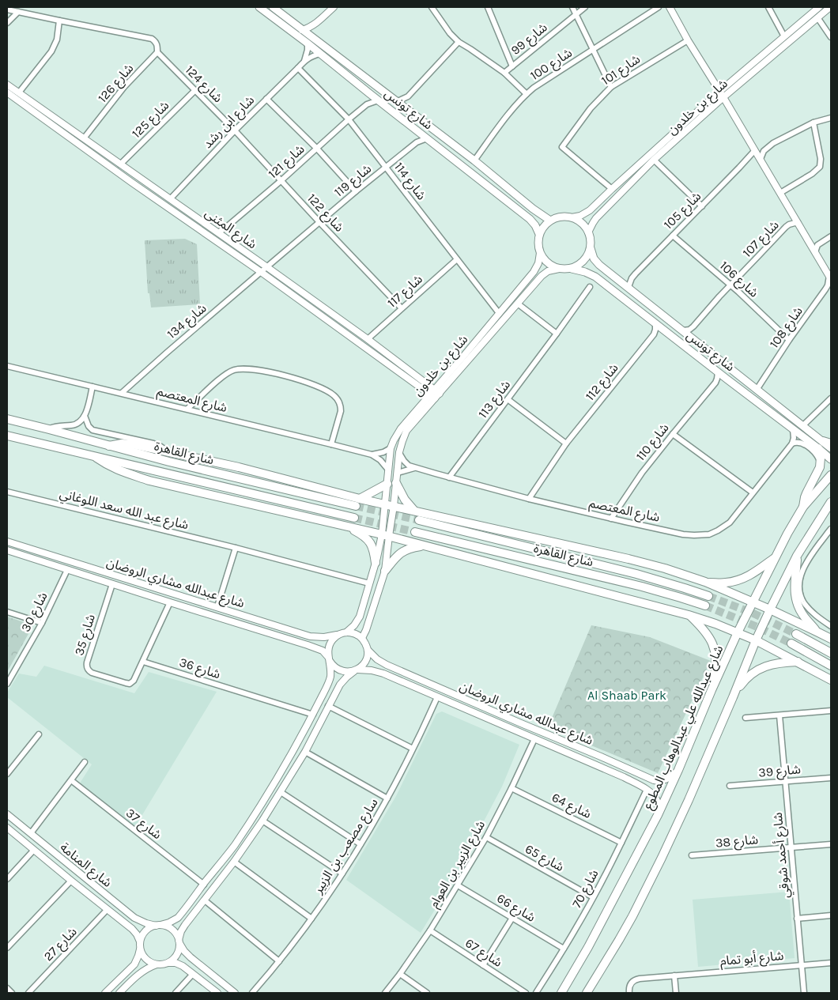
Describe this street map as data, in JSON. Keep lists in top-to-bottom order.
{
  "streets": {
    "main road": ["شارع تونس", "شارع القاهرة", "شارع عبدالله علي عبدالوهاب المطوع"],
    "street": [
      "شارع 99",
      "شارع 100",
      "شارع 101",
      "شارع 126",
      "شارع 124",
      "شارع بن خلدون",
      "شارع 125",
      "شارع ابن رشد",
      "شارع 121",
      "شارع 119",
      "شارع 114",
      "شارع 105",
      "شارع 122",
      "شارع المثنى",
      "شارع 107",
      "شارع 106",
      "شارع 117",
      "شارع 134",
      "شارع 108",
      "شارع 112",
      "شارع المعتصم",
      "شارع 113",
      "شارع 110",
      "شارع عبد الله سعد اللوغاني",
      "شارع عبدالله مشاري الروضان",
      "شارع 30",
      "شارع 35",
      "شارع 36",
      "شارع 39",
      "شارع 64",
      "شارع 37",
      "شارع 38",
      "سارع مصعب بن الزبير",
      "شارع أحمد شوقي",
      "شارع 65",
      "شارع الزبير بن العوام",
      "شارع المنامة",
      "شارع 70",
      "شارع 66",
      "شارع 27",
      "شارع 67",
      "شارع أبو تمام"
    ]
  },
  "crossings": [
    ["شارع 100", "شارع تونس"],
    ["شارع 101", "شارع بن خلدون"],
    ["شارع 126", "شارع 124"],
    ["شارع 126", "شارع المثنى"],
    ["شارع 124", "شارع 125"],
    ["شارع 124", "شارع ابن رشد"],
    ["شارع 124", "شارع 122"],
    ["شارع بن خلدون", "شارع تونس"],
    ["شارع بن خلدون", "شارع 114"],
    ["شارع بن خلدون", "شارع المثنى"],
    ["شارع بن خلدون", "شارع المعتصم"],
    ["شارع تونس", "شارع ابن رشد"],
    ["شارع تونس", "شارع 121"],
    ["شارع تونس", "شارع 119"],
    ["شارع تونس", "شارع 105"],
    ["شارع تونس", "شارع 107"],
    ["شارع تونس", "شارع 108"],
    ["شارع تونس", "شارع 110"],
    ["شارع 125", "شارع المثنى"],
    ["شارع ابن رشد", "شارع 114"],
    ["شارع ابن رشد", "شارع 122"],
    ["شارع ابن رشد", "شارع المثنى"],
    ["شارع 121", "شارع 114"],
    ["شارع 121", "شارع 122"],
    ["شارع 121", "شارع المثنى"],
    ["شارع 119", "شارع 114"],
    ["شارع 119", "شارع 122"],
    ["شارع 119", "شارع المثنى"],
    ["شارع 119", "شارع 134"],
    ["شارع 114", "شارع 117"],
    ["شارع 105", "شارع 106"],
    ["شارع 122", "شارع 117"],
    ["شارع المثنى", "شارع 117"],
    ["شارع المثنى", "شارع 134"],
    ["شارع 107", "شارع 106"],
    ["شارع 106", "شارع 108"],
    ["شارع 134", "شارع المعتصم"],
    ["شارع 112", "شارع المعتصم"],
    ["شارع المعتصم", "شارع 113"],
    ["شارع المعتصم", "شارع 110"],
    ["شارع عبدالله مشاري الروضان", "شارع 30"],
    ["شارع عبدالله مشاري الروضان", "شارع 35"],
    ["شارع عبدالله مشاري الروضان", "شارع عبدالله علي عبدالوهاب المطوع"],
    ["شارع عبدالله مشاري الروضان", "سارع مصعب بن الزبير"],
    ["شارع عبدالله مشاري الروضان", "شارع الزبير بن العوام"],
    ["شارع عبدالله مشاري الروضان", "شارع 70"],
    ["شارع 35", "شارع 36"],
    ["شارع 39", "شارع أحمد شوقي"],
    ["شارع 64", "شارع الزبير بن العوام"],
    ["شارع 64", "شارع 70"],
    ["شارع 38", "شارع أحمد شوقي"],
    ["شارع أحمد شوقي", "شارع أبو تمام"],
    ["شارع 65", "شارع الزبير بن العوام"],
    ["شارع 65", "شارع 70"],
    ["شارع الزبير بن العوام", "شارع 66"],
    ["شارع الزبير بن العوام", "شارع 67"],
    ["شارع المنامة", "شارع 27"],
    ["شارع 70", "شارع 66"]
  ],
  "parks": ["Al Shaab Park"]
}
